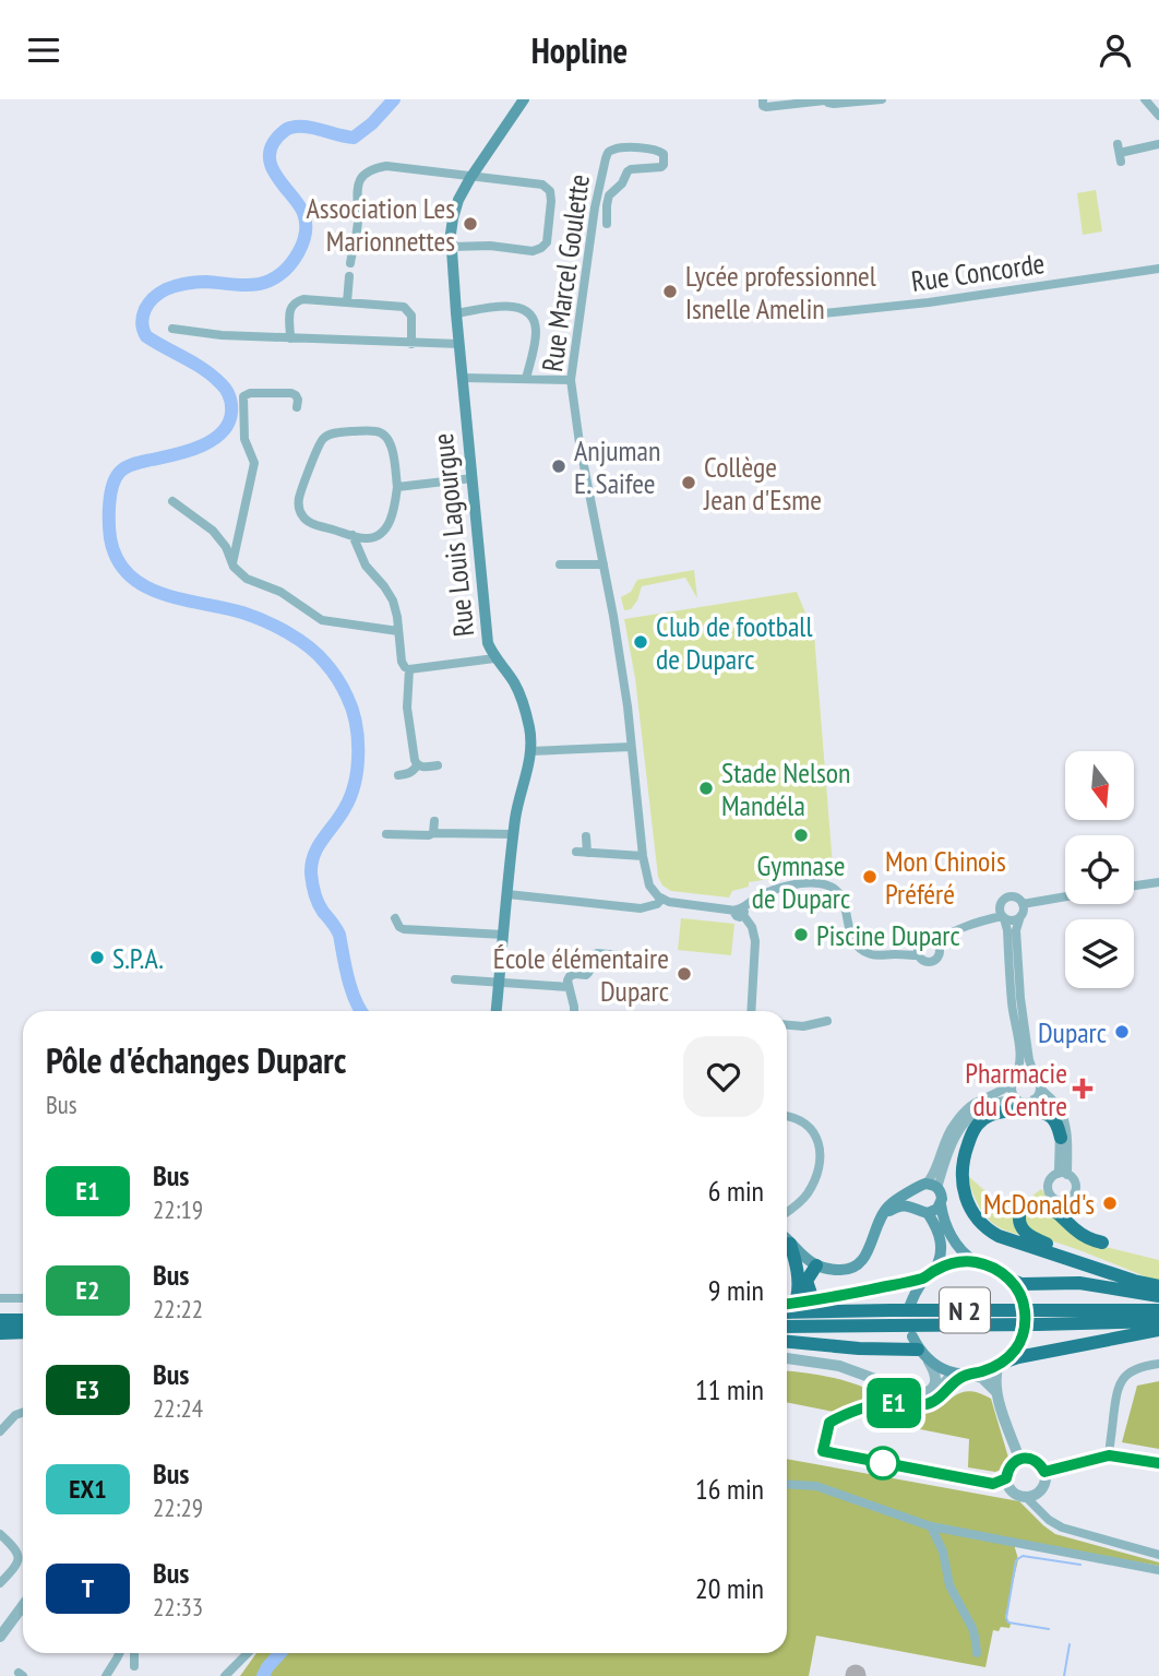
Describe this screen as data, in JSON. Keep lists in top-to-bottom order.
{
  "streets": {
    "highway": ["N 2"],
    "main road": ["Rue Louis Lagourgue"],
    "street": ["Rue Concorde", "Rue Marcel Goulette"]
  },
  "places": {
    "other": [
      "Association Les Marionnettes",
      "Lycée professionnel Isnelle Amelin",
      "Anjuman E. Saifee",
      "Collège Jean d'Esme",
      "Club de football de Duparc",
      "Stade Nelson Mandéla",
      "Gymnase de Duparc",
      "Mon Chinois Préféré",
      "Piscine Duparc",
      "S.P.A.",
      "École élémentaire Duparc",
      "Duparc",
      "McDonald's"
    ],
    "health": ["Pharmacie du Centre"]
  },
  "lines": ["bus line E1"],
  "north": "bottom",
  "page": {
    "header": "Hopline",
    "on_map": "E1",
    "heading": ["Pôle d'échanges Duparc", "Bus"],
    "list": [
      {
        "mark": "E1",
        "name": "Bus",
        "note": "22:19",
        "value": "6 min"
      },
      {
        "mark": "E2",
        "name": "Bus",
        "note": "22:22",
        "value": "9 min"
      },
      {
        "mark": "E3",
        "name": "Bus",
        "note": "22:24",
        "value": "11 min"
      },
      {
        "mark": "EX1",
        "name": "Bus",
        "note": "22:29",
        "value": "16 min"
      },
      {
        "mark": "T",
        "name": "Bus",
        "note": "22:33",
        "value": "20 min"
      }
    ]
  }
}
